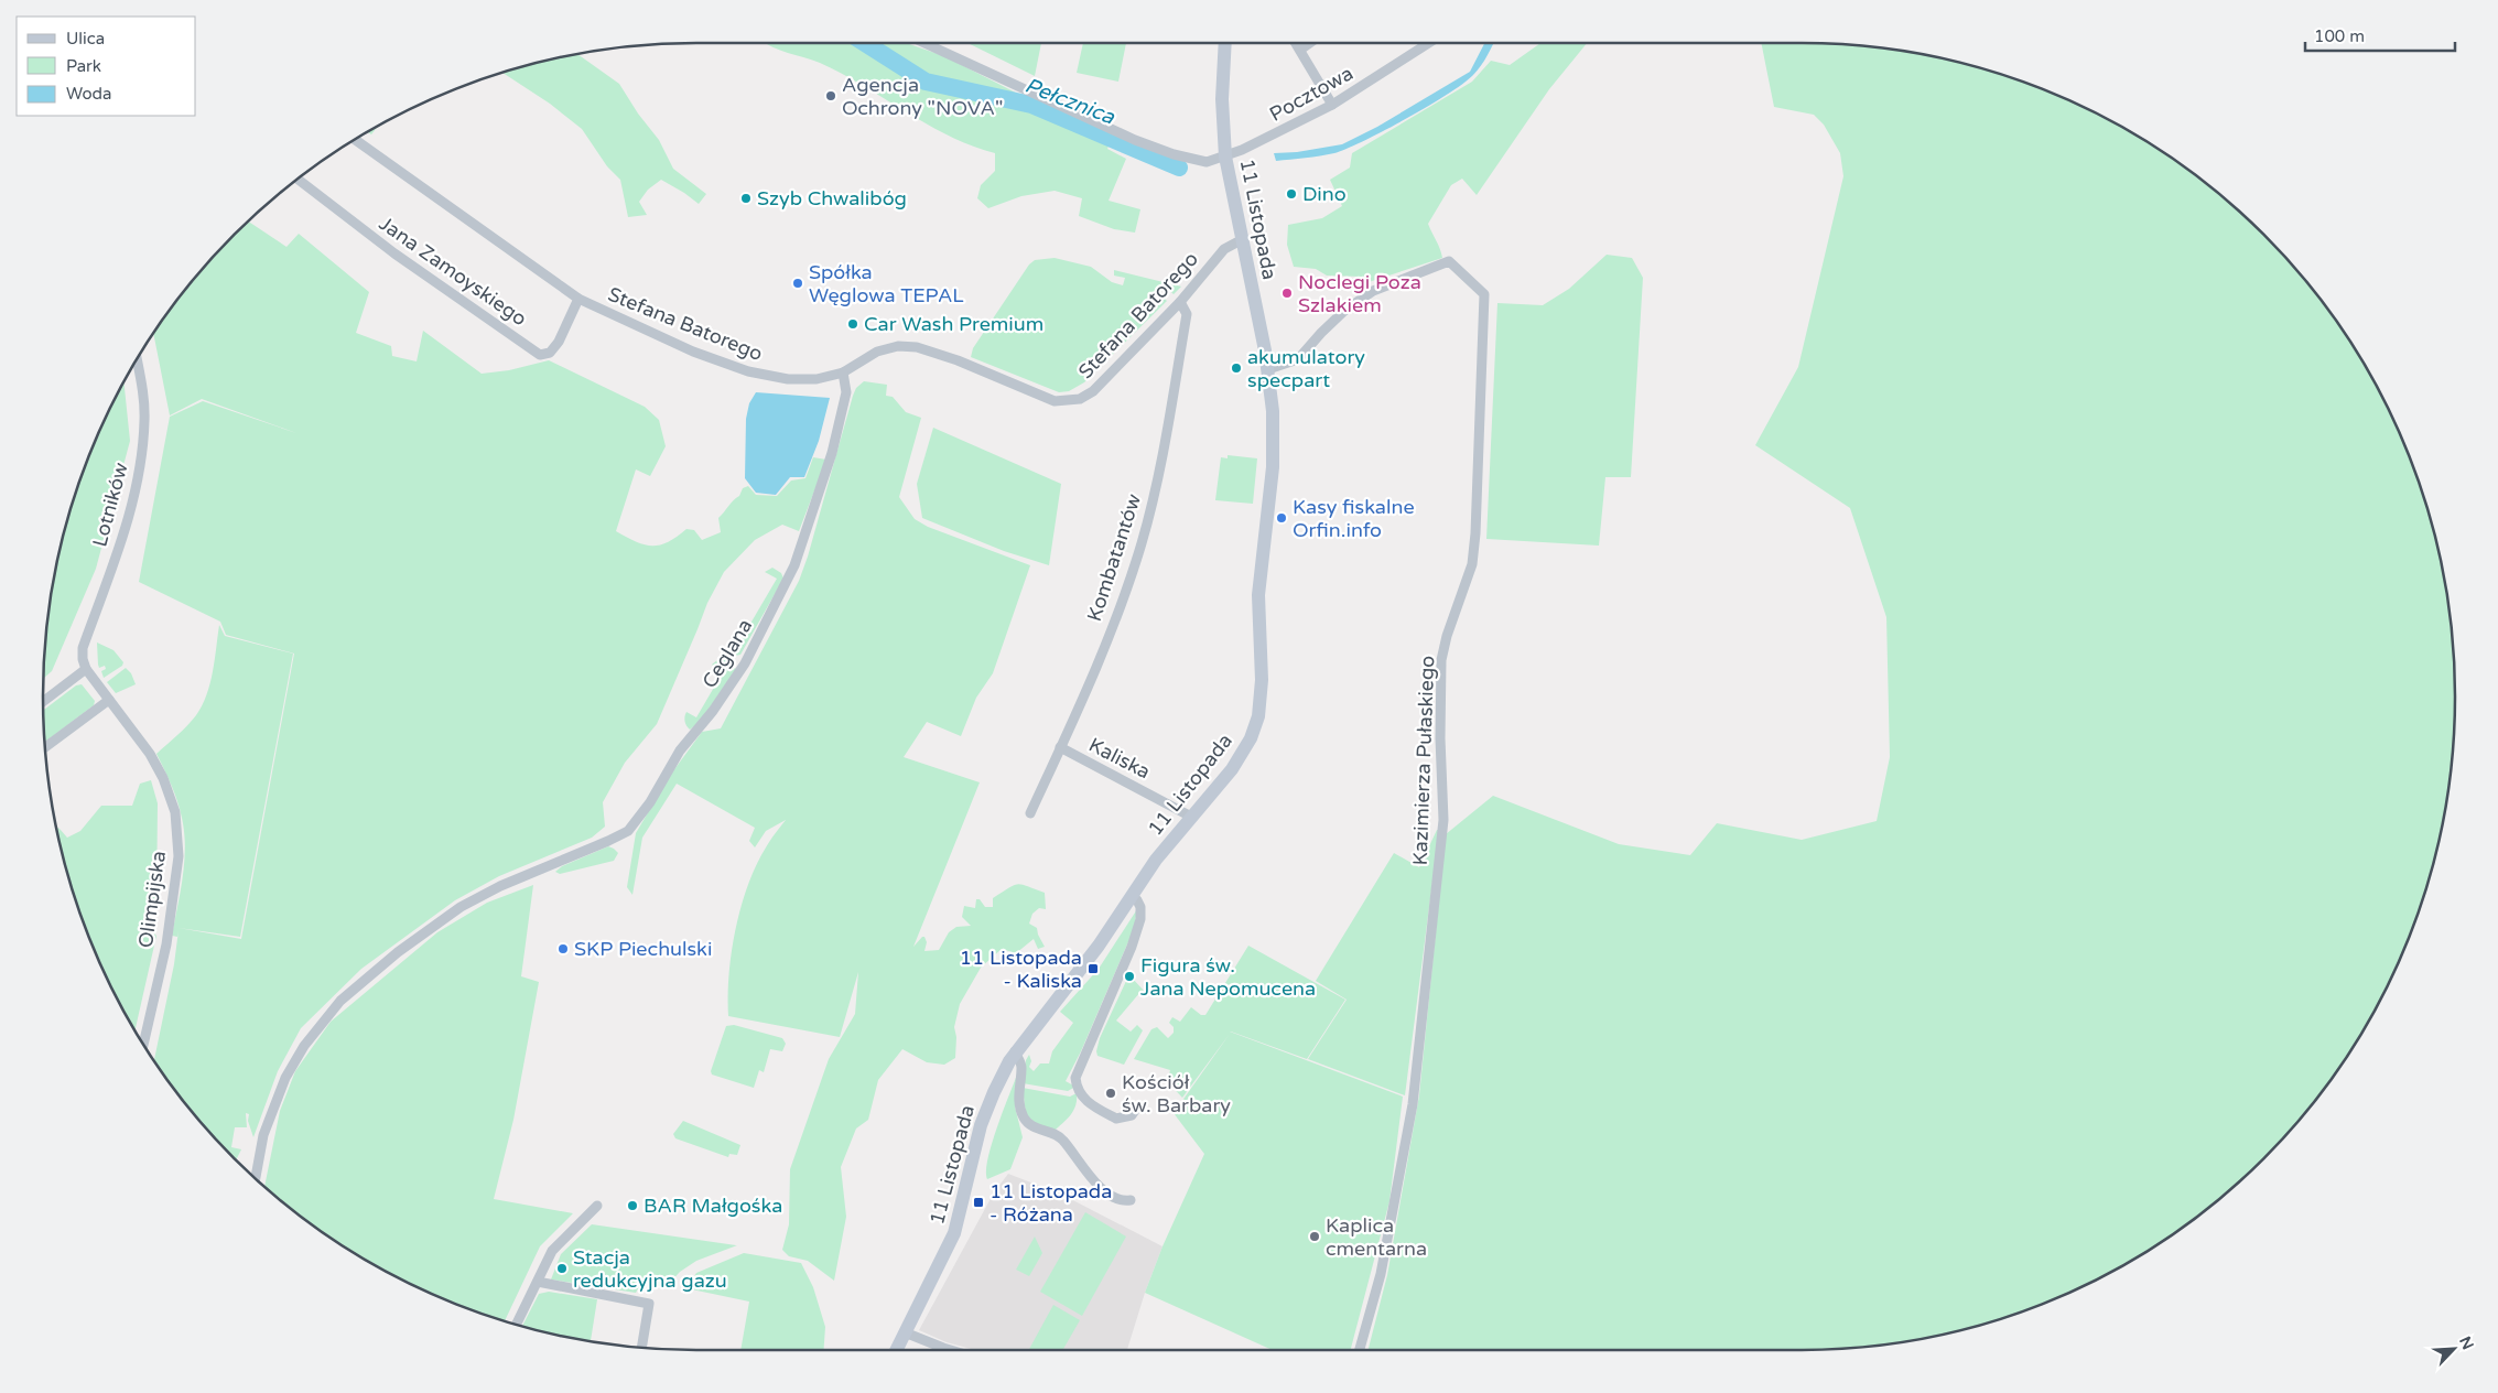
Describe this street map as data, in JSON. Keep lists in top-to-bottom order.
{
  "streets": {
    "main road": ["11 Listopada"],
    "street": [
      "Pocztowa",
      "Jana Zamoyskiego",
      "Stefana Batorego",
      "Lotników",
      "Kombatantów",
      "Ceglana",
      "Kaliska",
      "Kazimierza Pułaskiego",
      "Olimpijska"
    ]
  },
  "crossings": [
    ["Pocztowa", "11 Listopada"],
    ["11 Listopada", "Stefana Batorego"],
    ["11 Listopada", "Kaliska"],
    ["11 Listopada", "Kazimierza Pułaskiego"],
    ["Jana Zamoyskiego", "Stefana Batorego"],
    ["Stefana Batorego", "Kombatantów"],
    ["Stefana Batorego", "Ceglana"],
    ["Lotników", "Olimpijska"],
    ["Kombatantów", "Kaliska"]
  ],
  "water": ["Pełcznica"],
  "places": {
    "other": [
      "Agencja Ochrony \"NOVA\"",
      "Dino",
      "Szyb Chwalibóg",
      "Spółka Węglowa TEPAL",
      "Noclegi Poza Szlakiem",
      "Car Wash Premium",
      "akumulatory specpart",
      "Kasy fiskalne Orfin.info",
      "SKP Piechulski",
      "Figura św. Jana Nepomucena",
      "Kościół św. Barbary",
      "BAR Małgośka",
      "Kaplica cmentarna",
      "Stacja redukcyjna gazu"
    ],
    "transit": ["11 Listopada - Kaliska", "11 Listopada - Różana"]
  },
  "legend": ["Ulica", "Park", "Woda"],
  "scale_bar": "100 m",
  "north": "top right"
}
